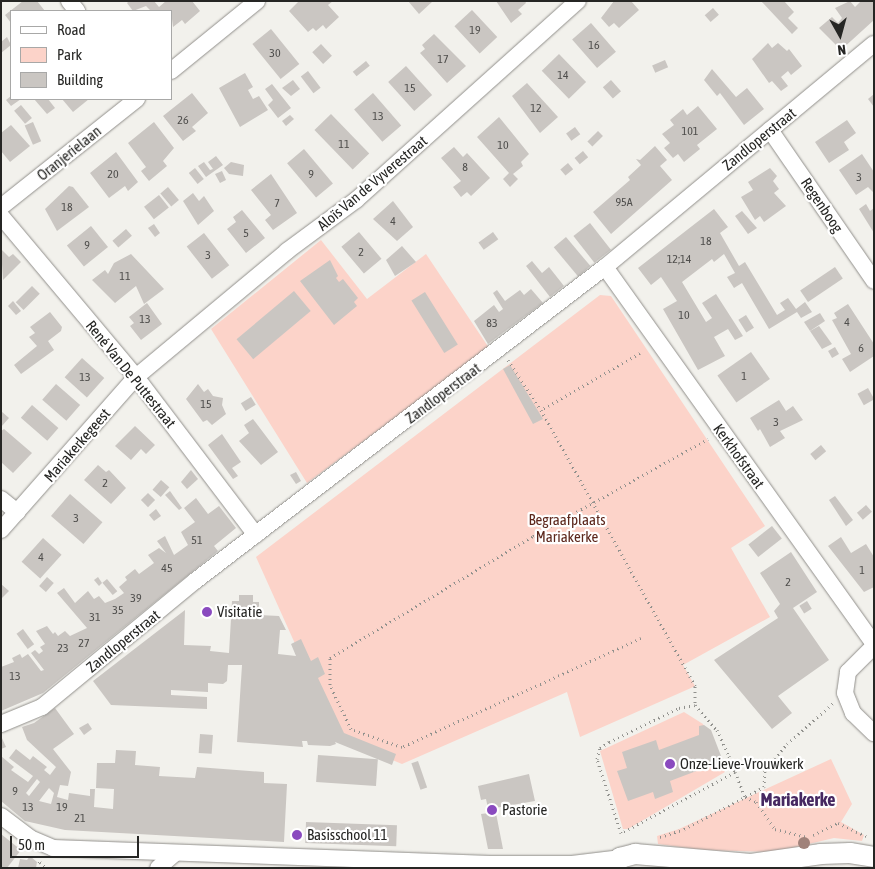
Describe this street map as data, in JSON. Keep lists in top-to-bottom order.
{
  "streets": {
    "street": [
      "Zandloperstraat",
      "Oranjerielaan",
      "Aloïs Van de Vyverestraat",
      "Regenboog",
      "René Van De Puttestraat",
      "Mariakerkegeest",
      "Kerkhofstraat"
    ]
  },
  "crossings": [
    ["Zandloperstraat", "Regenboog"],
    ["Zandloperstraat", "René Van De Puttestraat"],
    ["Zandloperstraat", "Kerkhofstraat"],
    ["Aloïs Van de Vyverestraat", "René Van De Puttestraat"],
    ["Aloïs Van de Vyverestraat", "Mariakerkegeest"],
    ["René Van De Puttestraat", "Mariakerkegeest"]
  ],
  "districts": ["Mariakerke"],
  "parks": ["Begraafplaats Mariakerke"],
  "places": [
    "Visitatie",
    "Onze-Lieve-Vrouwkerk",
    "Pastorie",
    "Basisschool 11"
  ],
  "house_numbers": [
    "19",
    "16",
    "30",
    "17",
    "14",
    "15",
    "12",
    "13",
    "26",
    "101",
    "11",
    "10",
    "8",
    "20",
    "9",
    "3",
    "95A",
    "7",
    "18",
    "4",
    "5",
    "18",
    "9",
    "2",
    "3",
    "12;14",
    "11",
    "10",
    "13",
    "4",
    "83",
    "6",
    "1",
    "13",
    "15",
    "3",
    "2",
    "3",
    "51",
    "4",
    "45",
    "1",
    "2",
    "39",
    "35",
    "31",
    "27",
    "23",
    "13",
    "9",
    "13",
    "19",
    "21"
  ],
  "legend": ["Road", "Park", "Building"],
  "scale_bar": "50 m",
  "north": "bottom"
}
